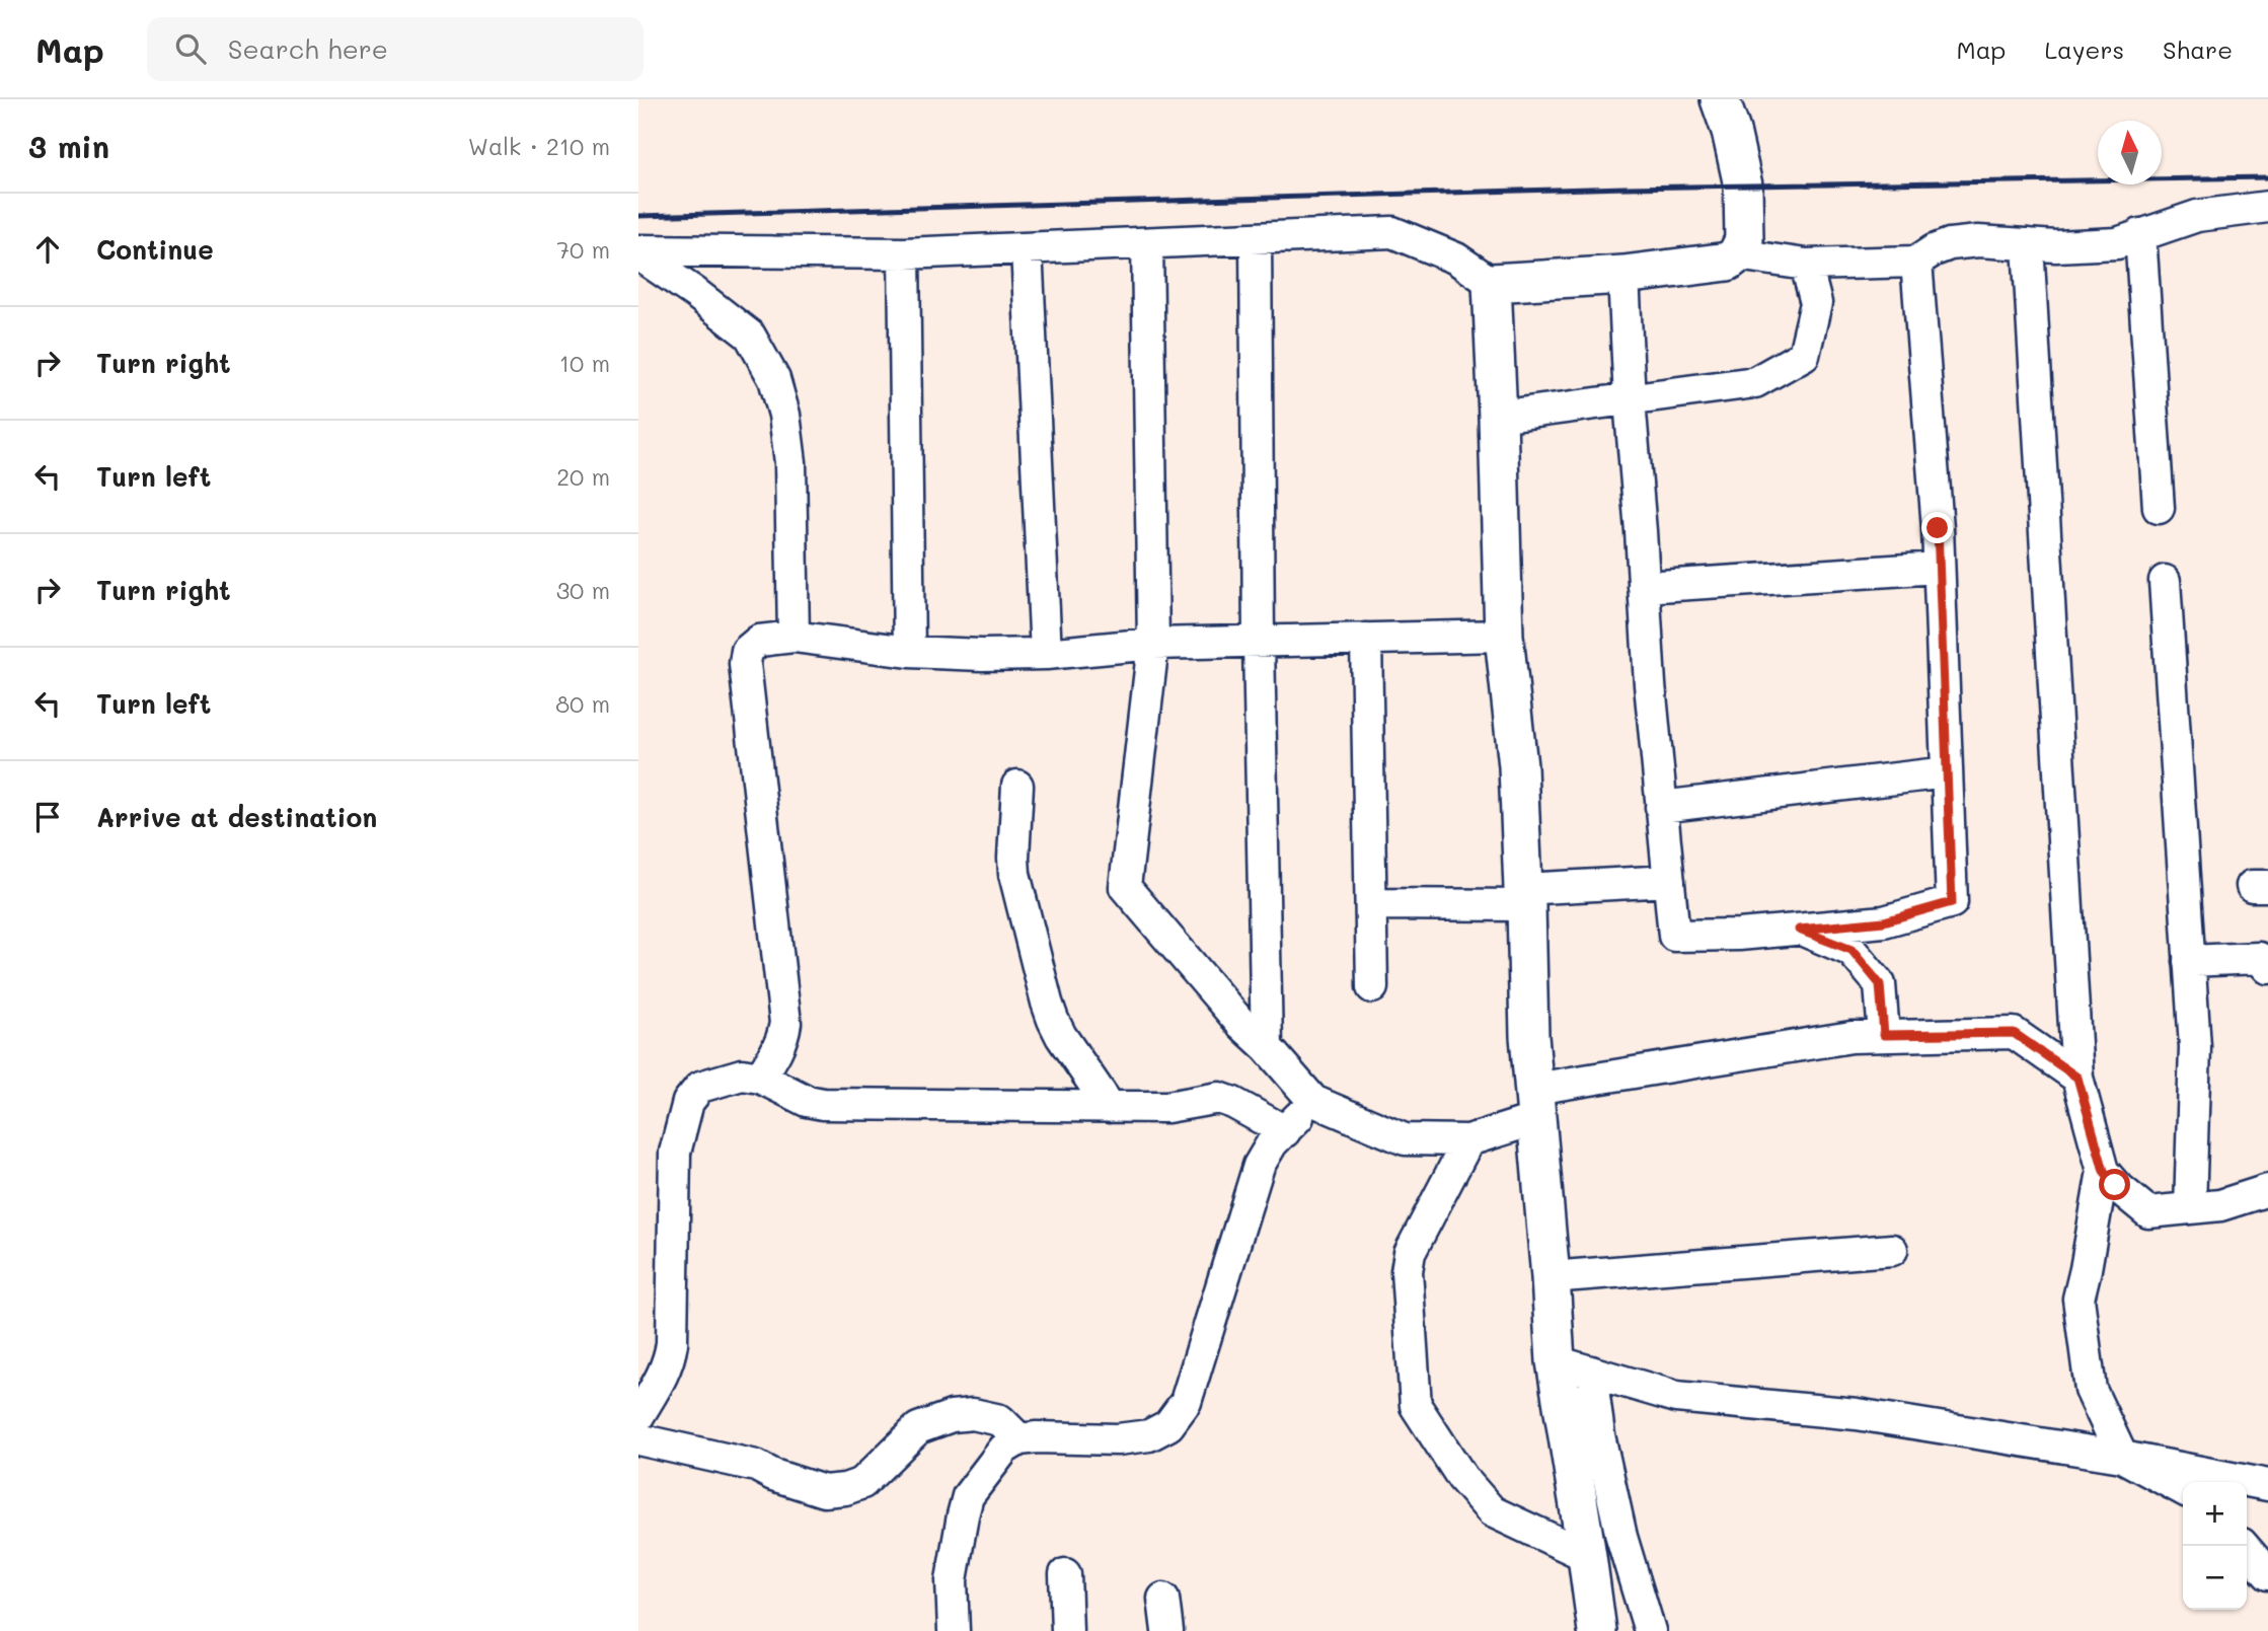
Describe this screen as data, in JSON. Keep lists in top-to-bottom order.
{
  "north": "top",
  "page": {
    "header": "Map",
    "search": "Search here",
    "nav": ["Map", "Layers", "Share"],
    "heading": ["3 min", "Walk · 210 m"],
    "list": [
      ["Continue", "70 m"],
      ["Turn right", "10 m"],
      ["Turn left", "20 m"],
      ["Turn right", "30 m"],
      ["Turn left", "80 m"],
      "Arrive at destination"
    ],
    "map_buttons": ["+", "−"]
  }
}
